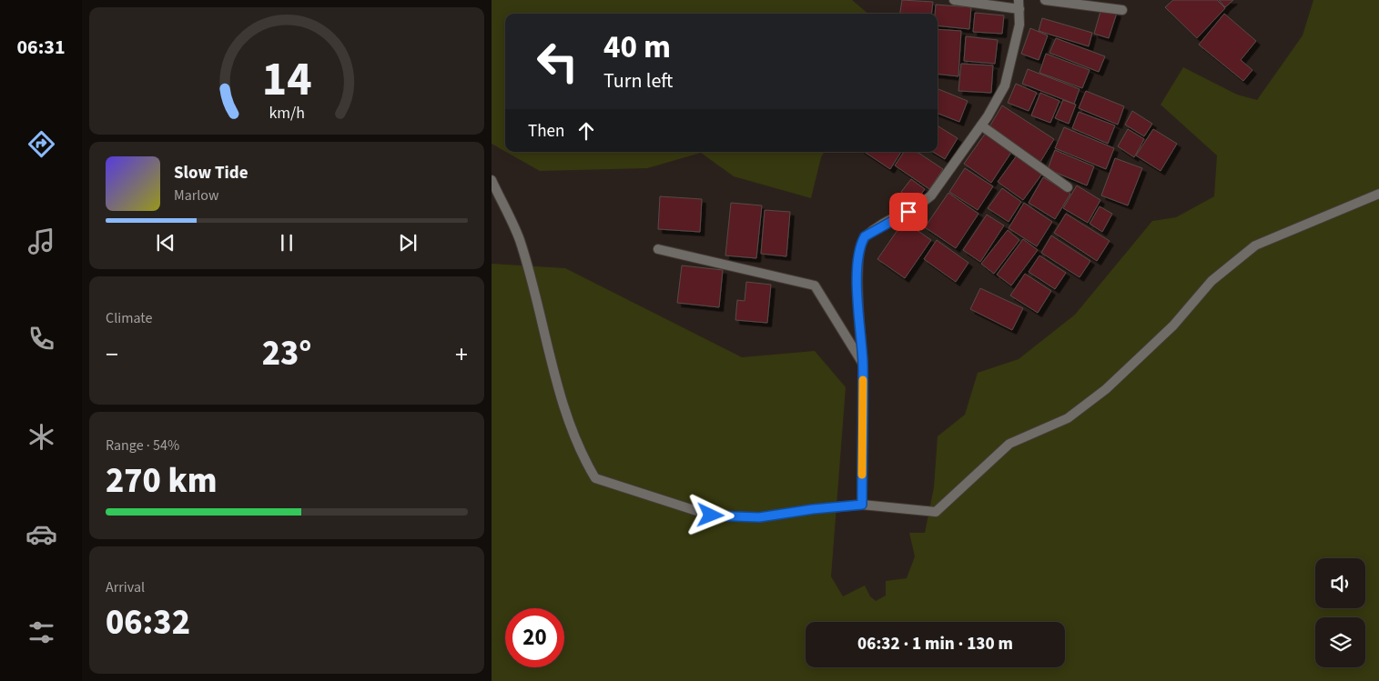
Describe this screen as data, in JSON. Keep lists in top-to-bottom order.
{
  "page": {
    "tabs": "06:31",
    "turn": ["40 m", "Turn left"],
    "then": "Then",
    "song": ["Slow Tide", "Marlow"],
    "tile": [
      "Climate",
      ["Range · 54%", "270 km"],
      ["Arrival", "06:32"]
    ],
    "heat": ["−", "23°", "+"],
    "limit": "20",
    "trip": "06:32 · 1 min · 130 m",
    "gauge": ["14", "km/h"]
  }
}
